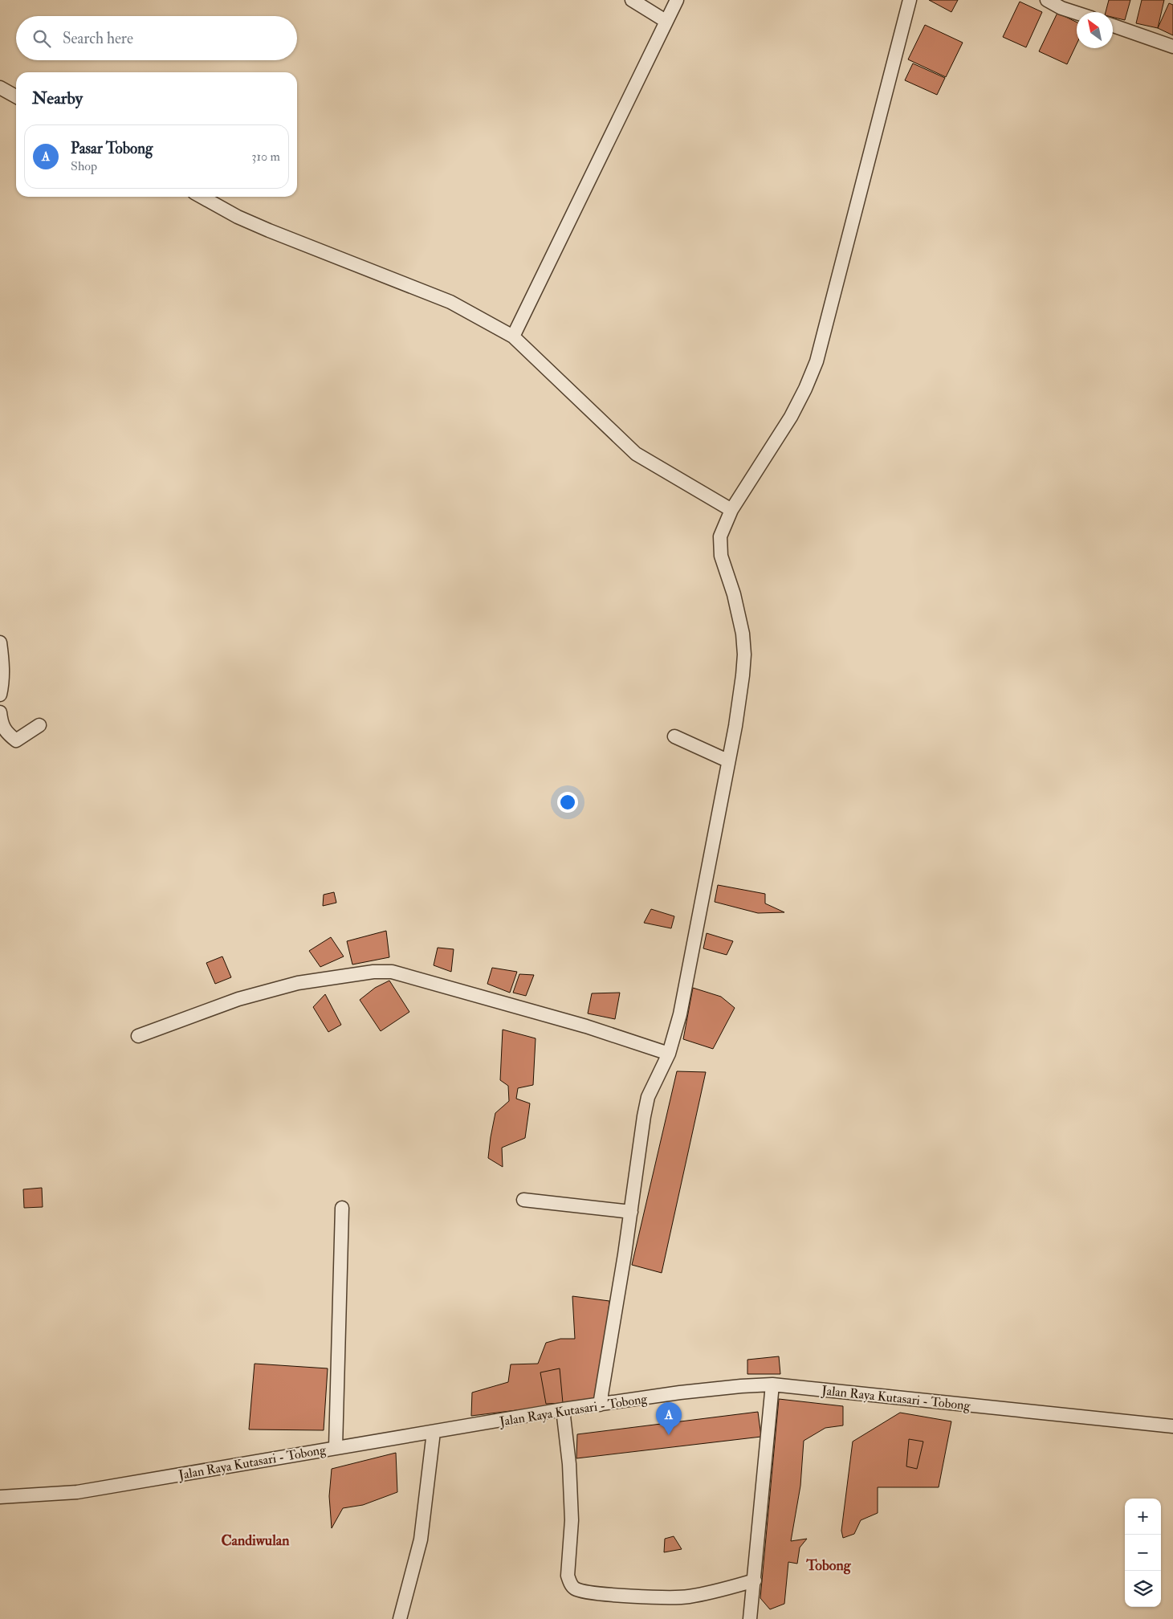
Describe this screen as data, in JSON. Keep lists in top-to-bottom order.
{
  "streets": {
    "street": ["Jalan Raya Kutasari - Tobong"]
  },
  "districts": ["Candiwulan", "Tobong"],
  "north": "top left",
  "page": {
    "search": "Search here",
    "heading": "Nearby",
    "list": [
      {
        "mark": "A",
        "name": "Pasar Tobong",
        "note": "Shop",
        "value": "310 m"
      }
    ],
    "pins": "A",
    "map_buttons": ["+", "−"]
  }
}
